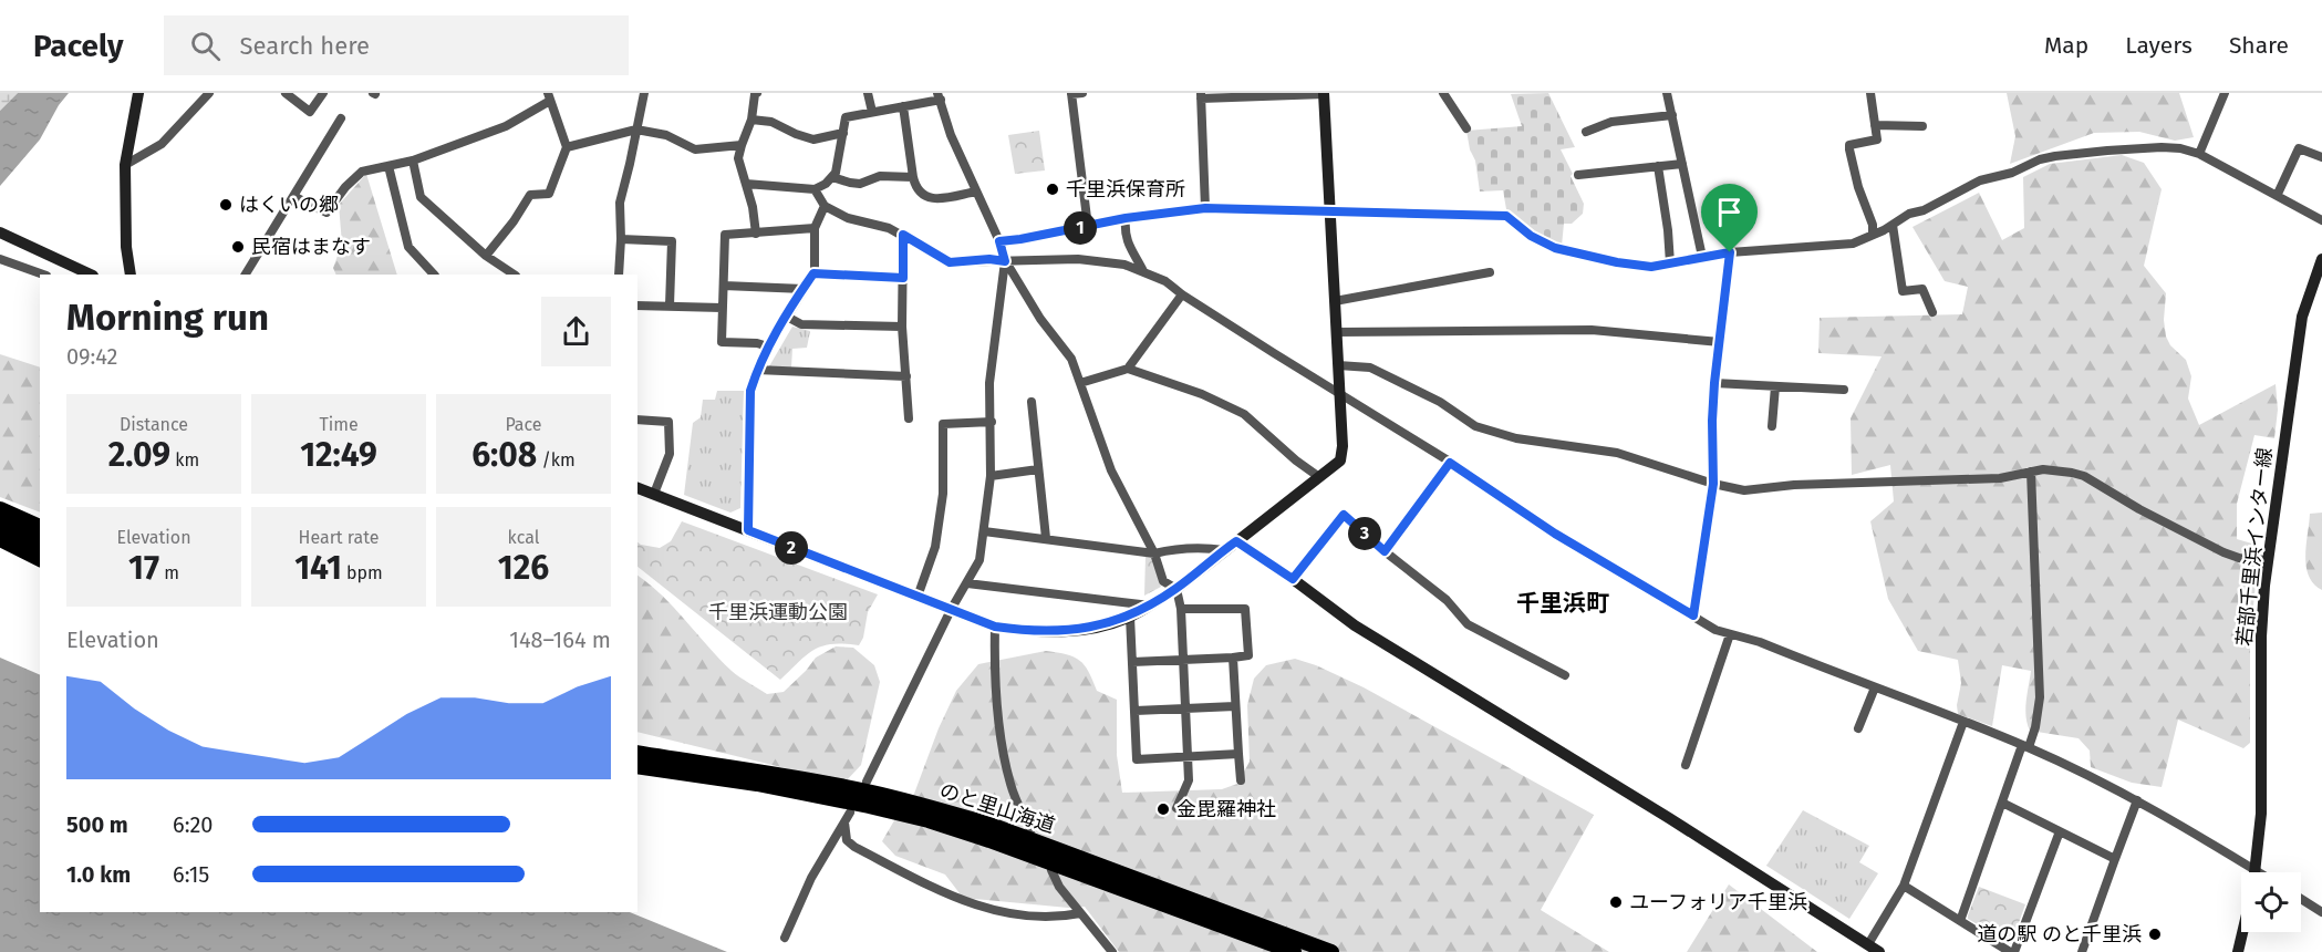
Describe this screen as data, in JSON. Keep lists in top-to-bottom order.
{
  "streets": {
    "highway": ["のと里山海道"],
    "street": ["若部千里浜インター線"]
  },
  "districts": ["千里浜町"],
  "parks": ["千里浜運動公園"],
  "places": [
    "千里浜保育所",
    "はくいの郷",
    "民宿はまなす",
    "金毘羅神社",
    "ユーフォリア千里浜",
    "道の駅 のと千里浜"
  ],
  "page": {
    "header": "Pacely",
    "search": "Search here",
    "nav": ["Map", "Layers", "Share"],
    "pins": ["1", "3", "2"],
    "heading": ["Morning run", "09:42"],
    "stats": [
      ["Distance", "2.09 km"],
      ["Time", "12:49"],
      ["Pace", "6:08 /km"],
      ["Elevation", "17 m"],
      ["Heart rate", "141 bpm"],
      ["kcal", "126"]
    ],
    "chart": ["Elevation", "148–164 m"],
    "list": [
      {
        "name": "500 m",
        "note": "6:20"
      },
      {
        "name": "1.0 km",
        "note": "6:15"
      }
    ]
  }
}
